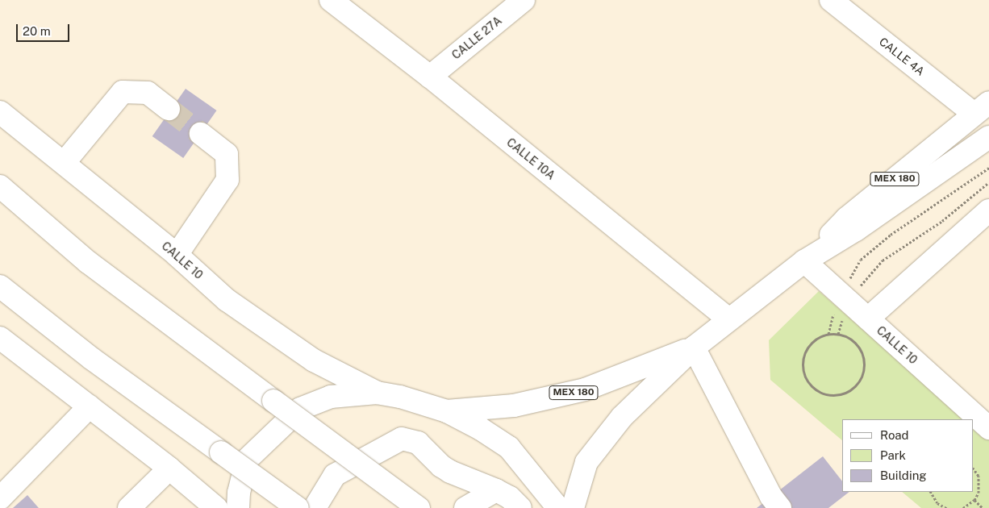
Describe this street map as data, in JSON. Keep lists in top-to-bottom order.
{
  "streets": {
    "main road": [
      "CALLE 27A",
      "CALLE 4A",
      "CALLE 10A",
      "MEX 180",
      "CALLE 10"
    ]
  },
  "crossings": [
    ["CALLE 27A", "CALLE 10A"],
    ["CALLE 4A", "MEX 180"],
    ["CALLE 10A", "MEX 180"],
    ["MEX 180", "CALLE 10"]
  ],
  "legend": ["Road", "Park", "Building"],
  "scale_bar": "20 m"
}
